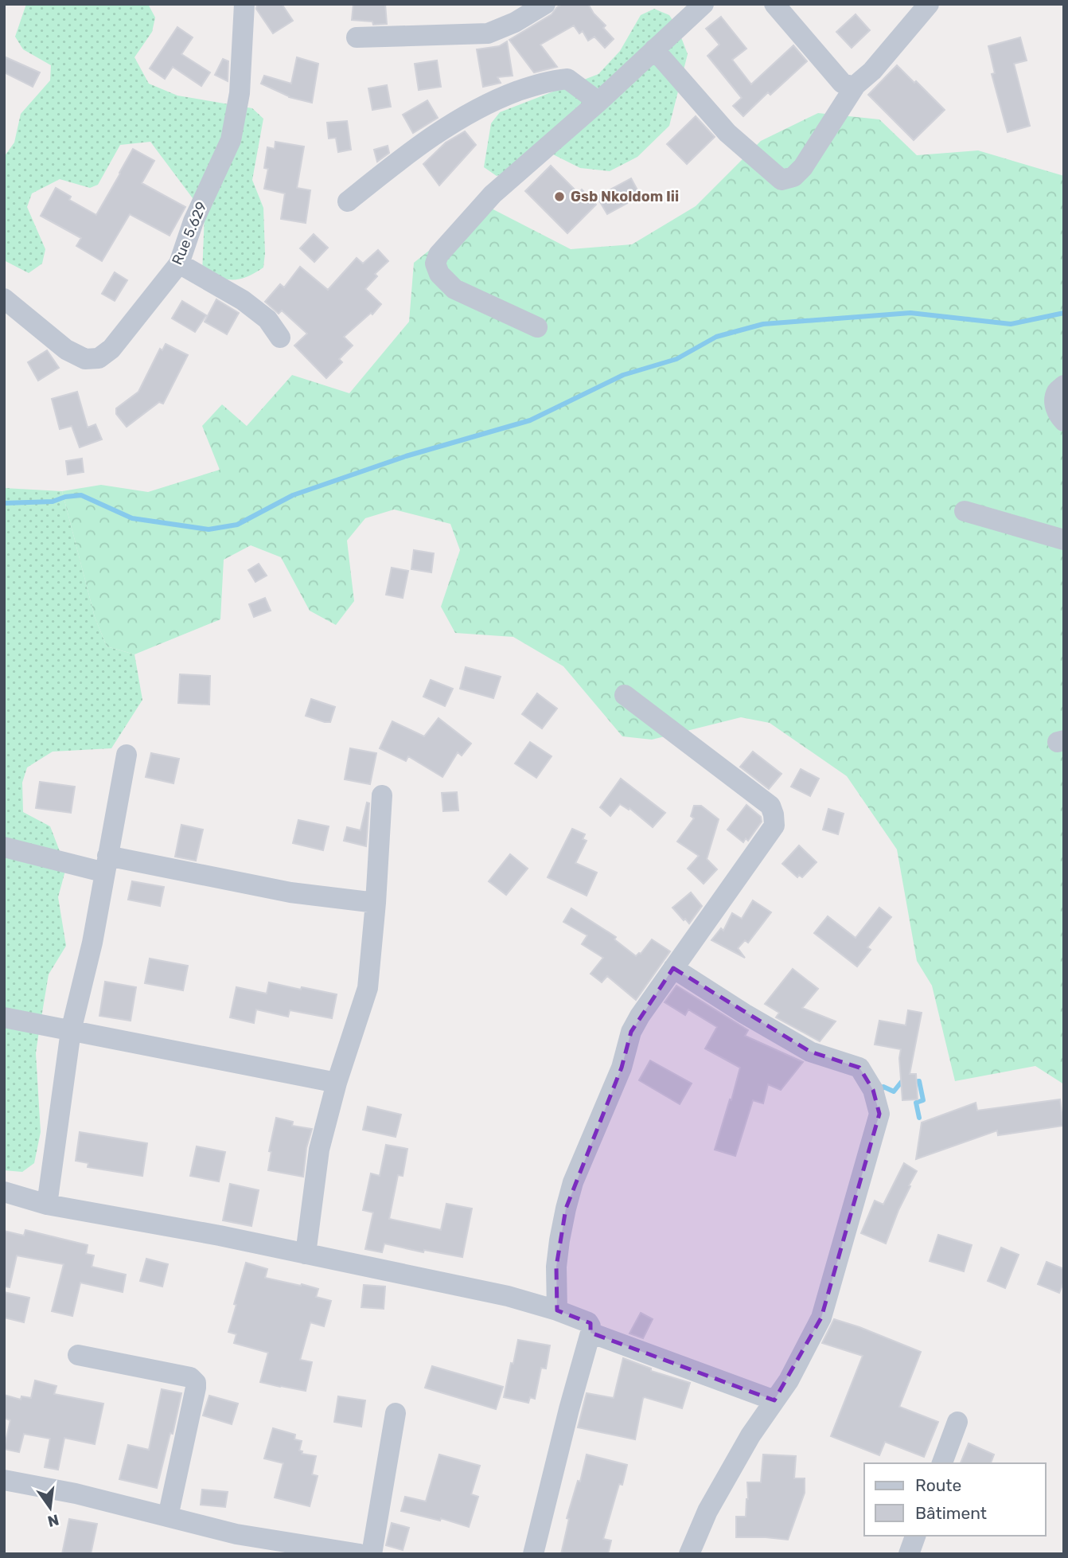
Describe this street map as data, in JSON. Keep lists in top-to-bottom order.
{
  "streets": {
    "street": ["Rue 5.629"]
  },
  "places": ["Gsb Nkoldom Iii"],
  "legend": ["Route", "Bâtiment"],
  "north": "bottom"
}
